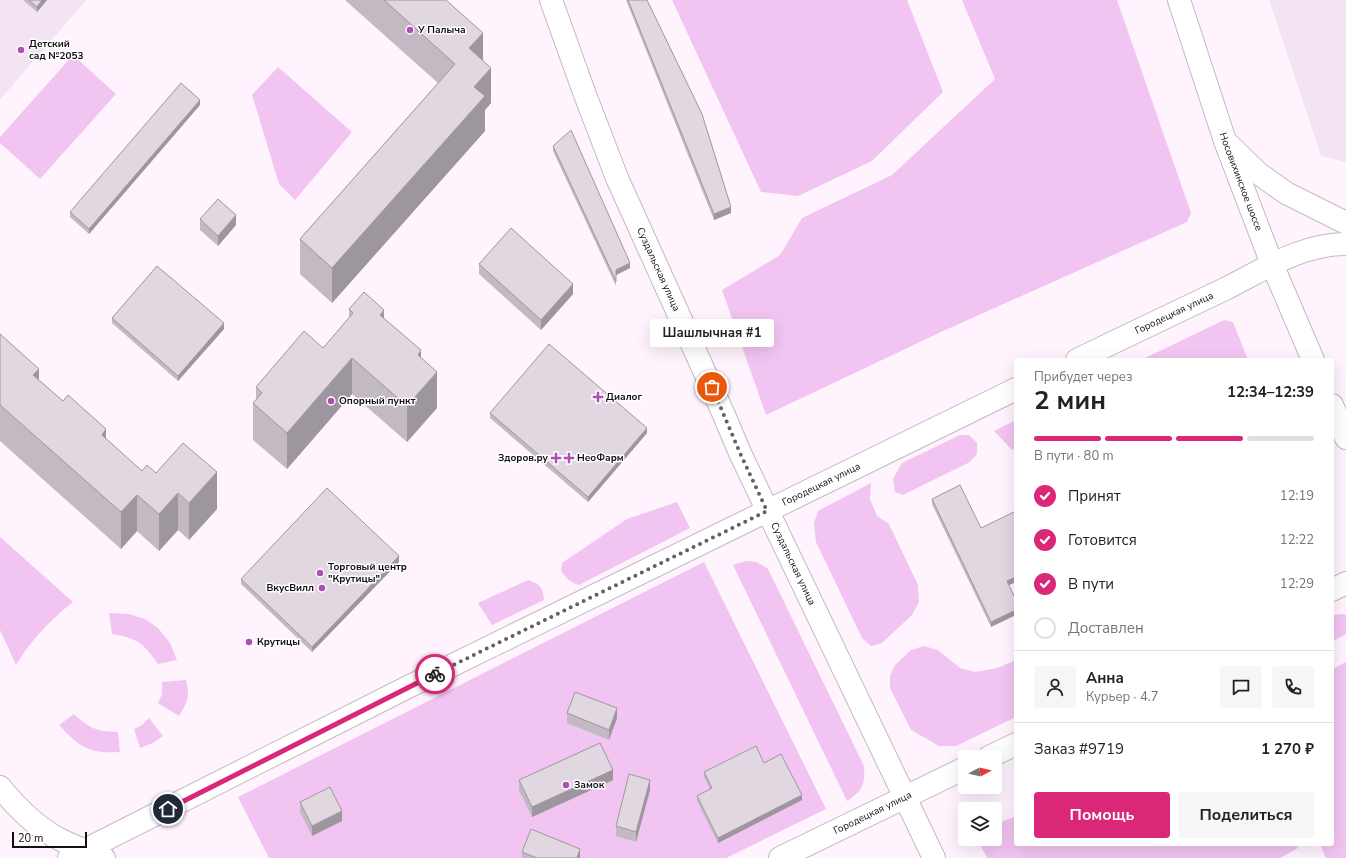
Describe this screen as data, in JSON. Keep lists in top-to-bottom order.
{
  "streets": {
    "street": ["Носовихинское шоссе", "Суздальская улица", "Городецкая улица"]
  },
  "crossings": [
    ["Носовихинское шоссе", "Городецкая улица"],
    ["Суздальская улица", "Городецкая улица"]
  ],
  "places": {
    "other": [
      "У Палыча",
      "Детский сад №2053",
      "Шашлычная #1",
      "Опорный пункт",
      "Торговый центр \"Крутицы\"",
      "ВкусВилл",
      "Крутицы",
      "Замок"
    ],
    "health": ["Диалог", "Здоров.ру", "НеоФарм"]
  },
  "scale_bar": "20 m",
  "north": "right",
  "page": {
    "bubble": "Шашлычная #1",
    "heading": ["2 мин", "Прибудет через", "12:34–12:39"],
    "panel": [
      "Анна",
      "Курьер · 4.7",
      "Заказ #9719",
      "1 270 ₽"
    ],
    "bar": "В пути · 80 m",
    "list": [
      ["Принят", "12:19"],
      ["Готовится", "12:22"],
      ["В пути", "12:29"],
      "Доставлен"
    ],
    "buttons": ["Помощь", "Поделиться"],
    "scale": "20 m"
  }
}
